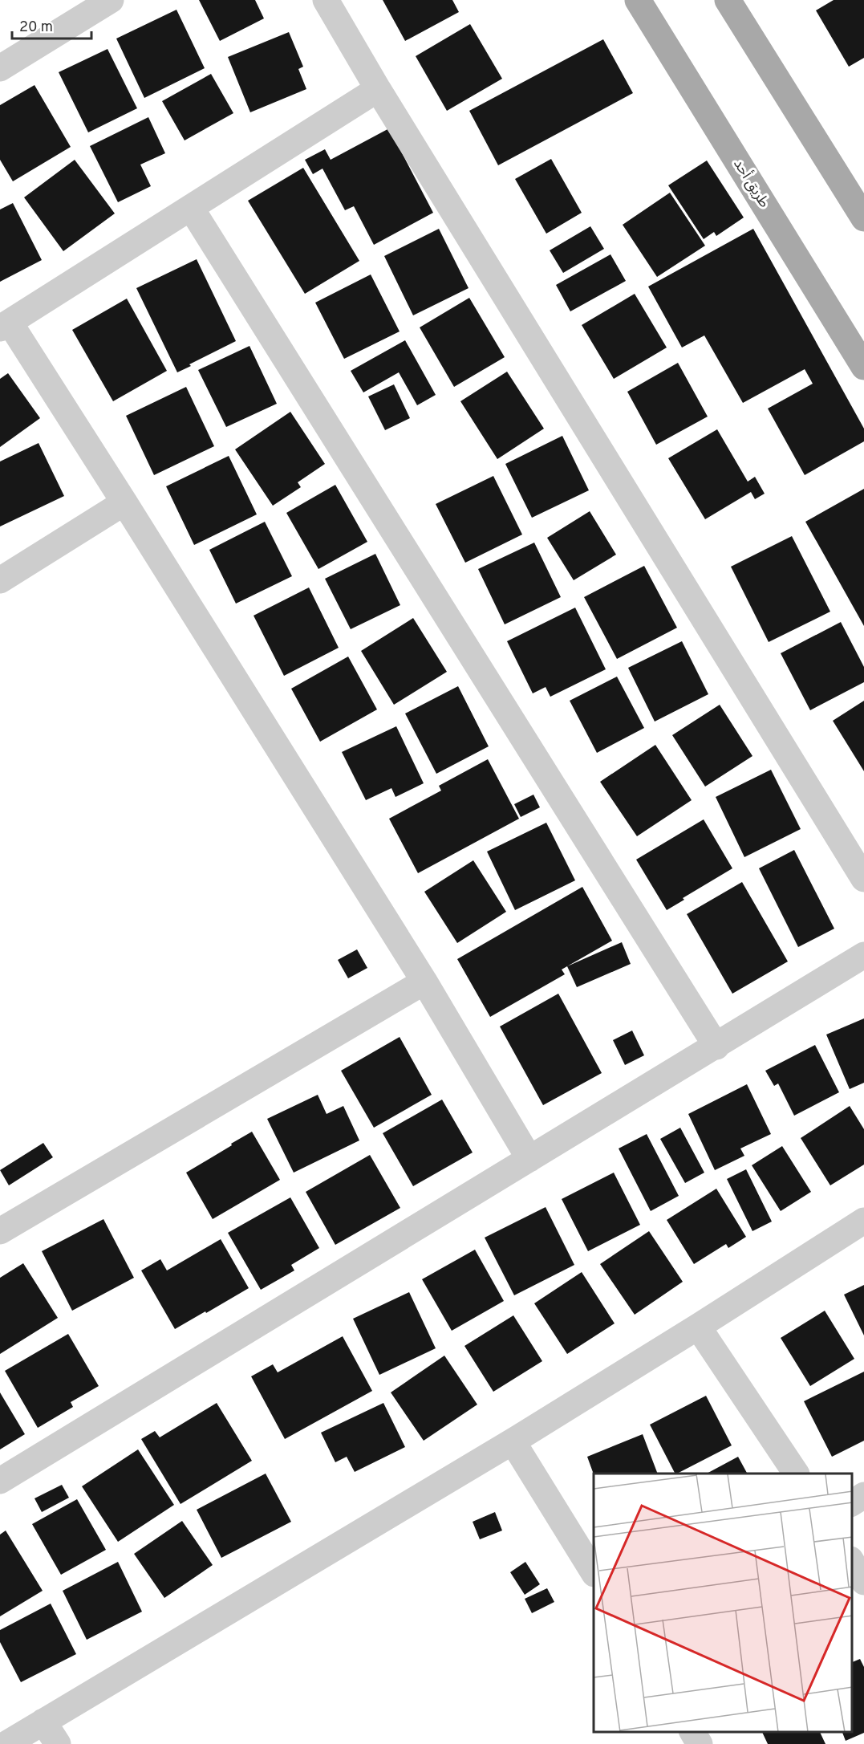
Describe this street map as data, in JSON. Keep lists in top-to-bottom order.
{
  "streets": {
    "main road": ["طريق أحد"]
  },
  "scale_bar": "20 m"
}
